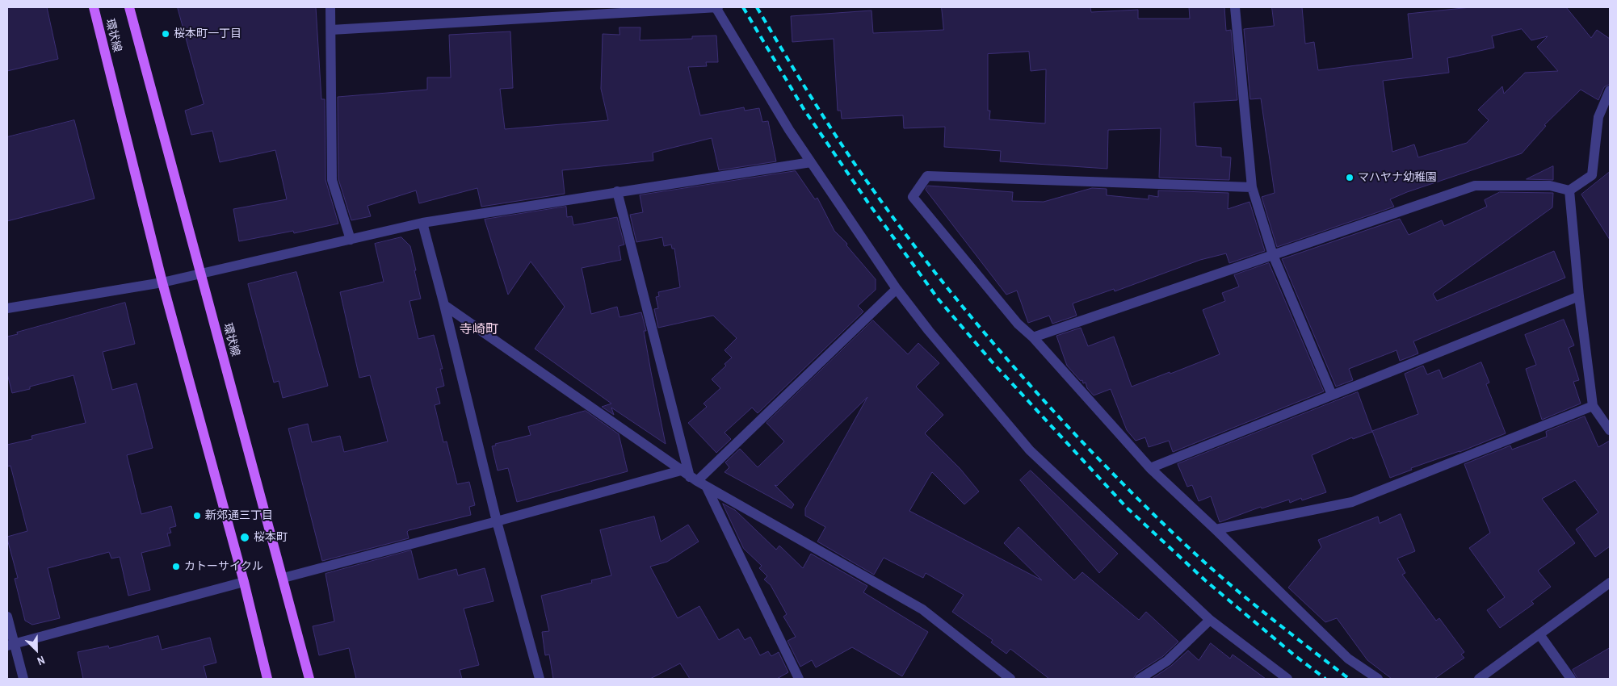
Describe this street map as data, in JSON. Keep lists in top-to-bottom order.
{
  "streets": {
    "main road": ["環状線"]
  },
  "districts": ["寺崎町"],
  "places": [
    "桜本町一丁目",
    "マハヤナ幼稚園",
    "新郊通三丁目",
    "桜本町",
    "カトーサイクル"
  ],
  "north": "bottom right"
}
